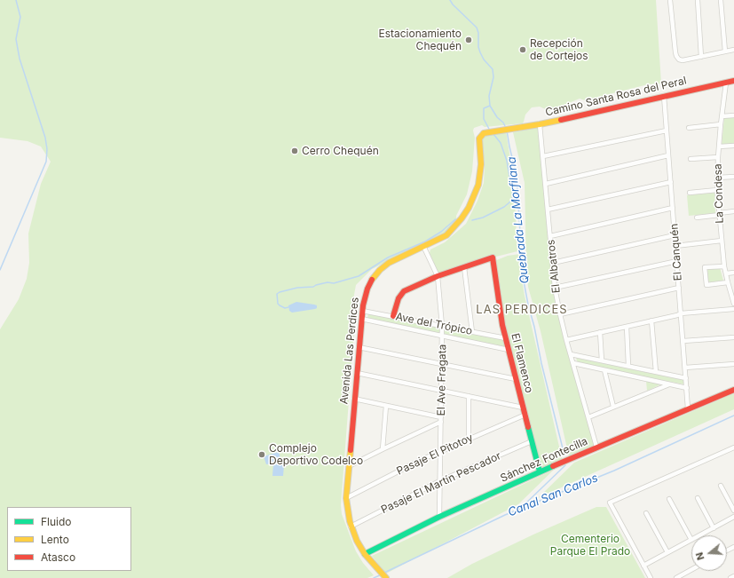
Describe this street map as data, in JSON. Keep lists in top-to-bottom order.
{
  "streets": {
    "street": [
      "Camino Santa Rosa del Peral",
      "La Condesa",
      "El Canquén",
      "El Albatros",
      "Ave del Trópico",
      "Avenida Las Perdices",
      "El Flamenco",
      "El Ave Fragata",
      "Pasaje El Pitotoy",
      "Sánchez Fontecilla",
      "Pasaje El Martín Pescador"
    ]
  },
  "crossings": [
    ["Camino Santa Rosa del Peral", "La Condesa"],
    ["Camino Santa Rosa del Peral", "El Canquén"],
    ["Camino Santa Rosa del Peral", "El Albatros"],
    ["Camino Santa Rosa del Peral", "Avenida Las Perdices"],
    ["El Canquén", "Sánchez Fontecilla"],
    ["El Albatros", "Sánchez Fontecilla"],
    ["Ave del Trópico", "Avenida Las Perdices"],
    ["Ave del Trópico", "El Flamenco"],
    ["Ave del Trópico", "El Ave Fragata"],
    ["Avenida Las Perdices", "El Ave Fragata"],
    ["Avenida Las Perdices", "Pasaje El Pitotoy"],
    ["Avenida Las Perdices", "Sánchez Fontecilla"],
    ["Avenida Las Perdices", "Pasaje El Martín Pescador"],
    ["El Flamenco", "Pasaje El Pitotoy"],
    ["El Flamenco", "Sánchez Fontecilla"],
    ["El Flamenco", "Pasaje El Martín Pescador"],
    ["El Ave Fragata", "Pasaje El Pitotoy"],
    ["El Ave Fragata", "Sánchez Fontecilla"],
    ["El Ave Fragata", "Pasaje El Martín Pescador"]
  ],
  "districts": ["LAS PERDICES"],
  "water": ["Quebrada La Morfilana", "Canal San Carlos"],
  "parks": ["Cementerio Parque El Prado"],
  "places": [
    "Estacionamiento Chequén",
    "Recepción de Cortejos",
    "Cerro Chequén",
    "Complejo Deportivo Codelco"
  ],
  "legend": ["Fluido", "Lento", "Atasco"],
  "north": "left"
}
